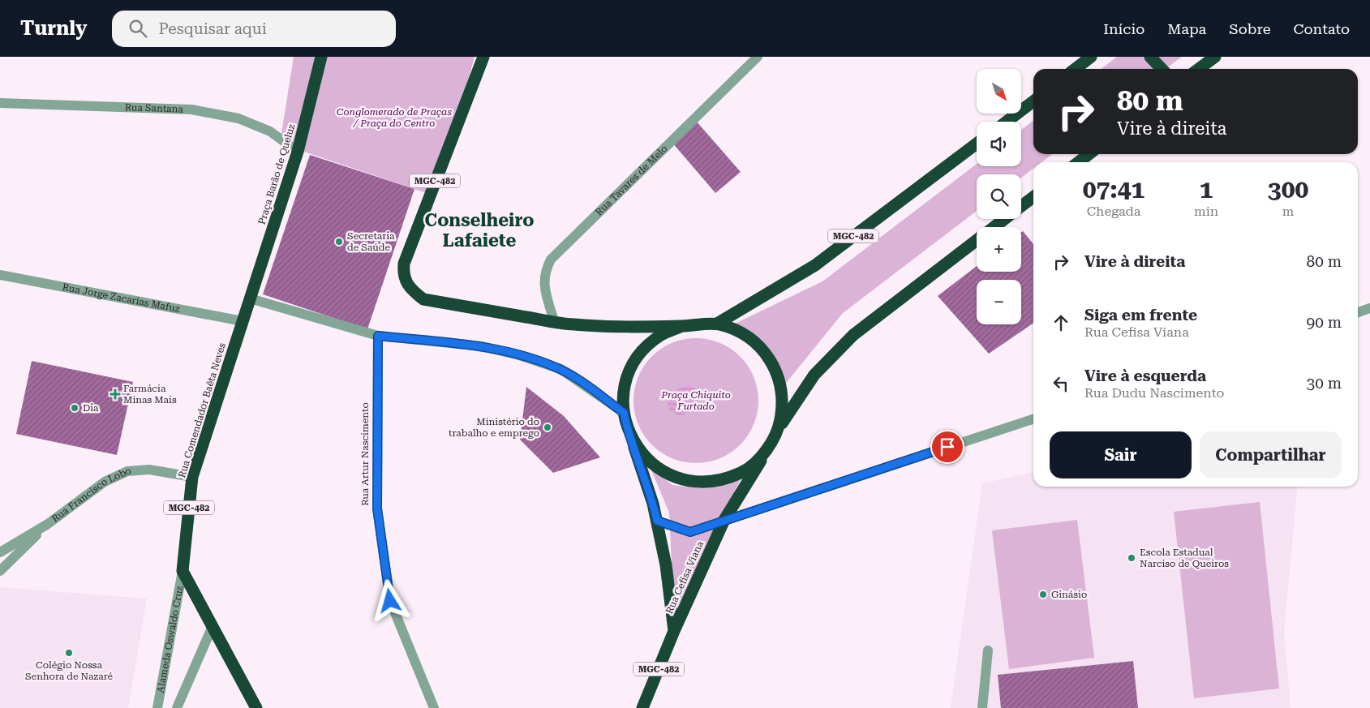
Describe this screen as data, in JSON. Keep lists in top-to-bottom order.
{
  "streets": {
    "highway": [
      "Praça Barão de Queluz",
      "MGC-482",
      "Rua Comendador Baêta Neves",
      "Rua Cefisa Viana"
    ],
    "street": [
      "Rua Santana",
      "Rua Tavares de Melo",
      "Rua Jorge Zacarias Mafuz",
      "Rua Artur Nascimento",
      "Rua Francisco Lobo",
      "Alameda Oswaldo Cruz"
    ]
  },
  "crossings": [
    ["Rua Santana", "Praça Barão de Queluz"],
    ["Praça Barão de Queluz", "Rua Comendador Baêta Neves"],
    ["MGC-482", "Rua Tavares de Melo"],
    ["MGC-482", "Rua Cefisa Viana"],
    ["Rua Jorge Zacarias Mafuz", "Rua Comendador Baêta Neves"],
    ["Rua Comendador Baêta Neves", "Rua Francisco Lobo"],
    ["Rua Comendador Baêta Neves", "Alameda Oswaldo Cruz"]
  ],
  "districts": ["Conselheiro Lafaiete"],
  "parks": ["Conglomerado de Praças / Praça do Centro", "Praça Chiquito Furtado"],
  "places": {
    "other": [
      "Secretaria de Saúde",
      "Dia",
      "Ministério do trabalho e emprego",
      "Escola Estadual Narciso de Queiros",
      "Ginásio",
      "Colégio Nossa Senhora de Nazaré"
    ],
    "health": ["Farmácia Minas Mais"]
  },
  "north": "bottom right",
  "page": {
    "header": "Turnly",
    "search": "Pesquisar aqui",
    "nav": [
      "Início",
      "Mapa",
      "Sobre",
      "Contato"
    ],
    "map_buttons": ["+", "−"],
    "turn": ["80 m", "Vire à direita"],
    "eta": [
      "07:41",
      "Chegada",
      "1",
      "min",
      "300",
      "m"
    ],
    "list": [
      {
        "name": "Vire à direita",
        "value": "80 m"
      },
      {
        "name": "Siga em frente",
        "note": "Rua Cefisa Viana",
        "value": "90 m"
      },
      {
        "name": "Vire à esquerda",
        "note": "Rua Dudu Nascimento",
        "value": "30 m"
      }
    ],
    "buttons": ["Sair", "Compartilhar"]
  }
}
